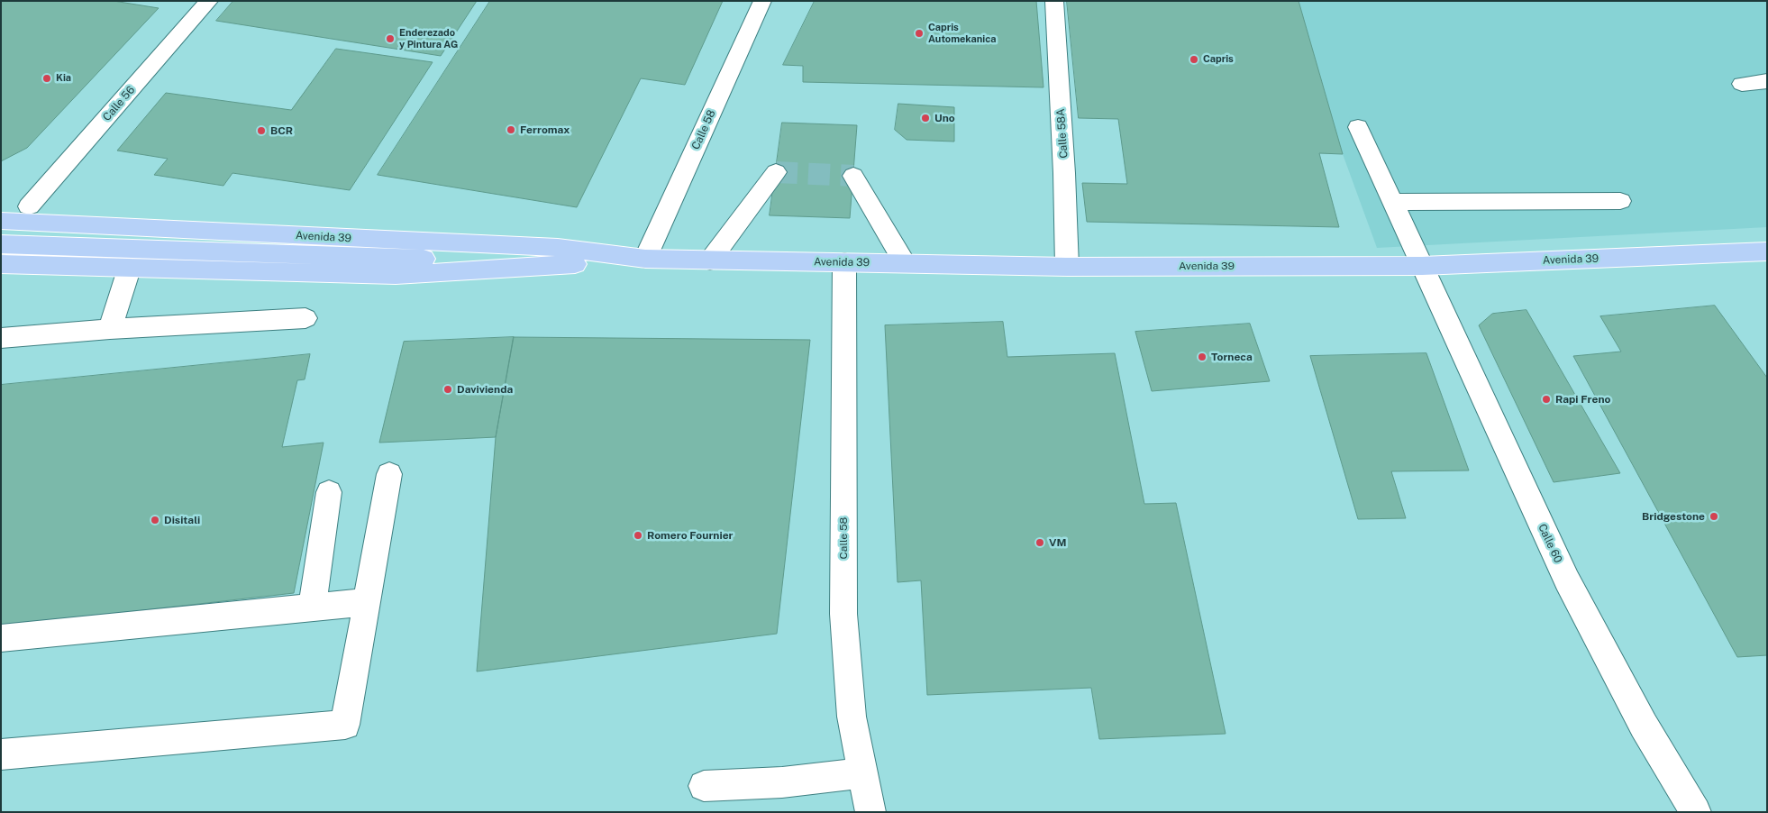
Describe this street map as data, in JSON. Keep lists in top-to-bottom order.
{
  "streets": {
    "main road": ["Avenida 39"],
    "street": [
      "Calle 56",
      "Calle 58",
      "Calle 58A",
      "Calle 60"
    ]
  },
  "crossings": [
    ["Calle 58", "Avenida 39"],
    ["Calle 58A", "Avenida 39"],
    ["Avenida 39", "Calle 60"]
  ],
  "places": [
    "Capris Automekanica",
    "Enderezado y Pintura AG",
    "Capris",
    "Kia",
    "Uno",
    "Ferromax",
    "BCR",
    "Torneca",
    "Davivienda",
    "Rapi Freno",
    "Bridgestone",
    "Disitali",
    "Romero Fournier",
    "VM"
  ]
}
